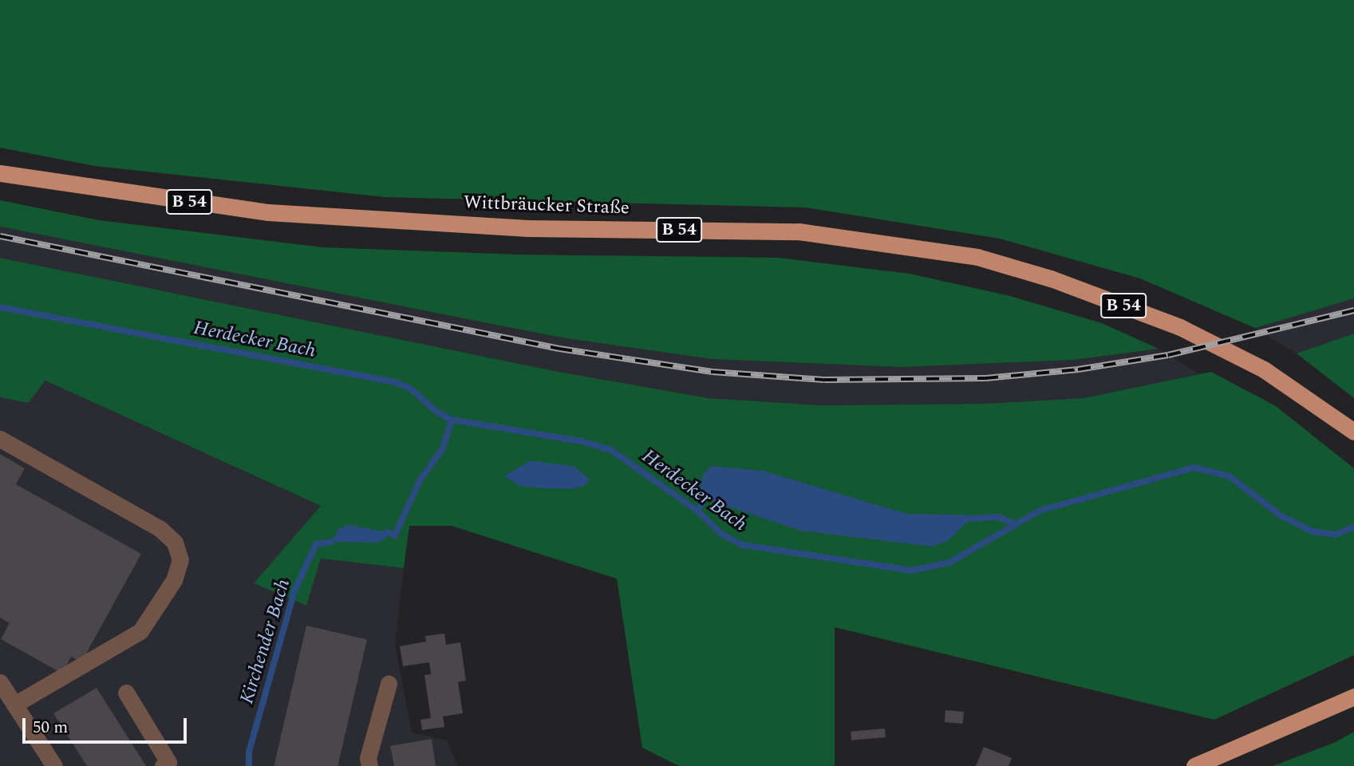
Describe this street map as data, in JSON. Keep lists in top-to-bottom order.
{
  "streets": {
    "main road": ["B 54", "Wittbräucker Straße"]
  },
  "water": ["Herdecker Bach", "Kirchender Bach"],
  "scale_bar": "50 m"
}
